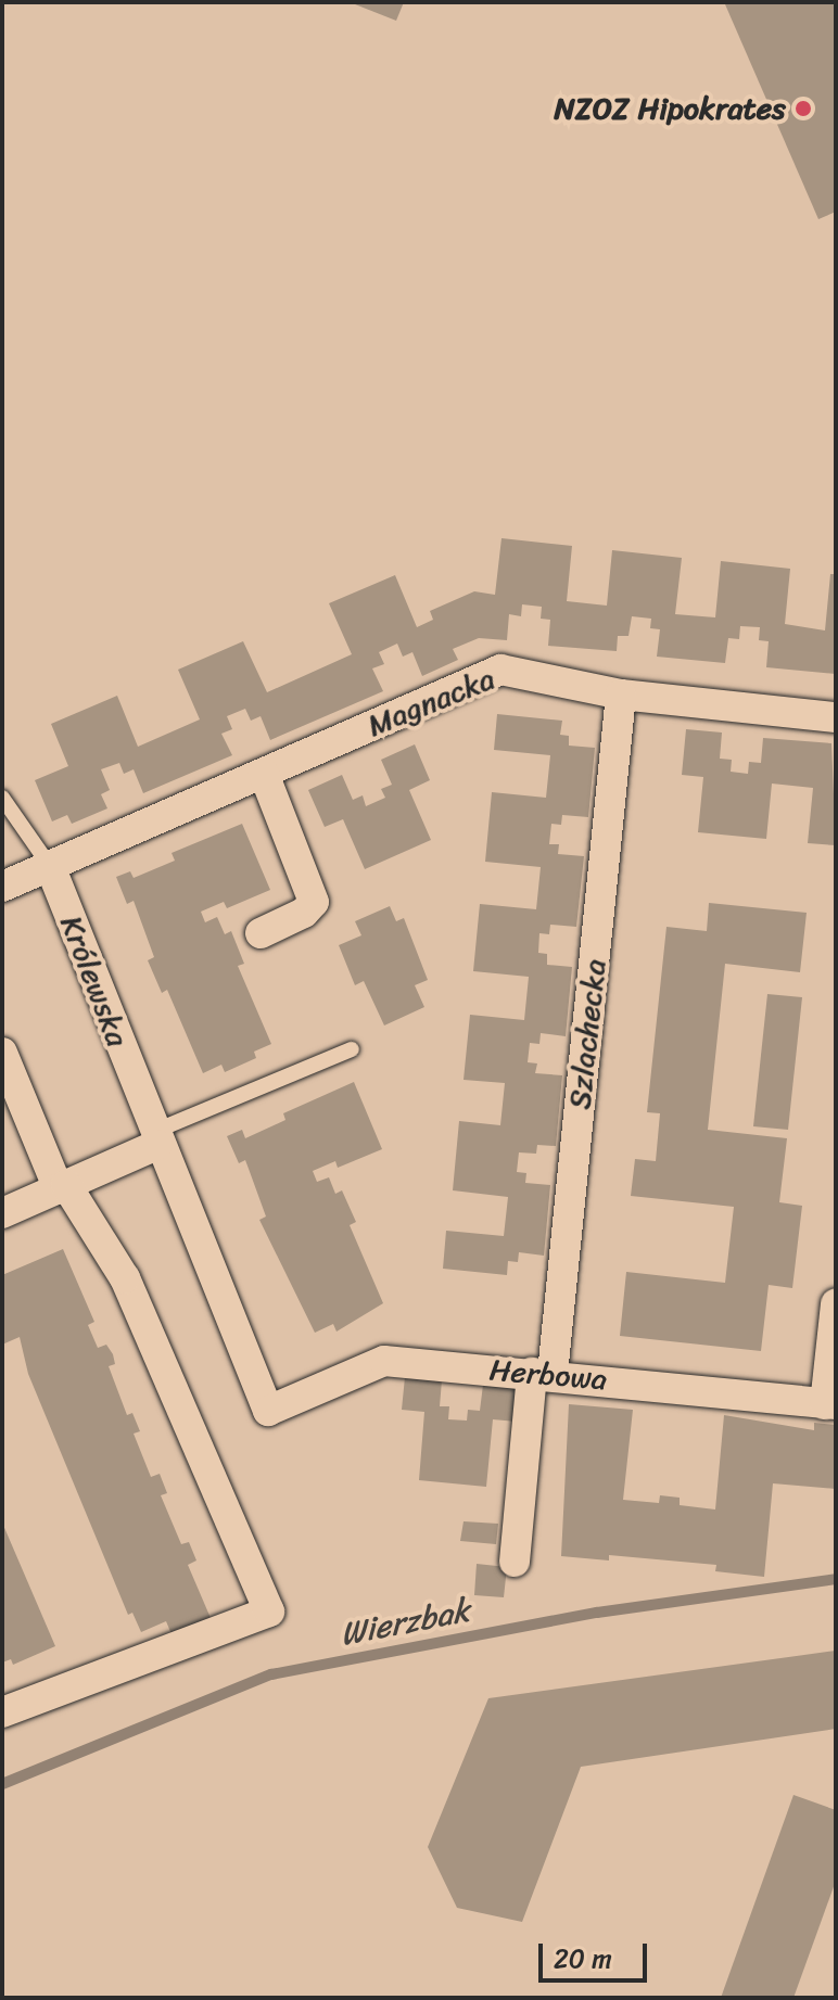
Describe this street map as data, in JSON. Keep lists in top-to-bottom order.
{
  "streets": {
    "street": [
      "Magnacka",
      "Królewska",
      "Szlachecka",
      "Herbowa"
    ]
  },
  "crossings": [
    ["Magnacka", "Królewska"],
    ["Magnacka", "Szlachecka"],
    ["Królewska", "Herbowa"],
    ["Szlachecka", "Herbowa"]
  ],
  "water": ["Wierzbak"],
  "places": ["NZOZ Hipokrates"],
  "scale_bar": "20 m"
}
